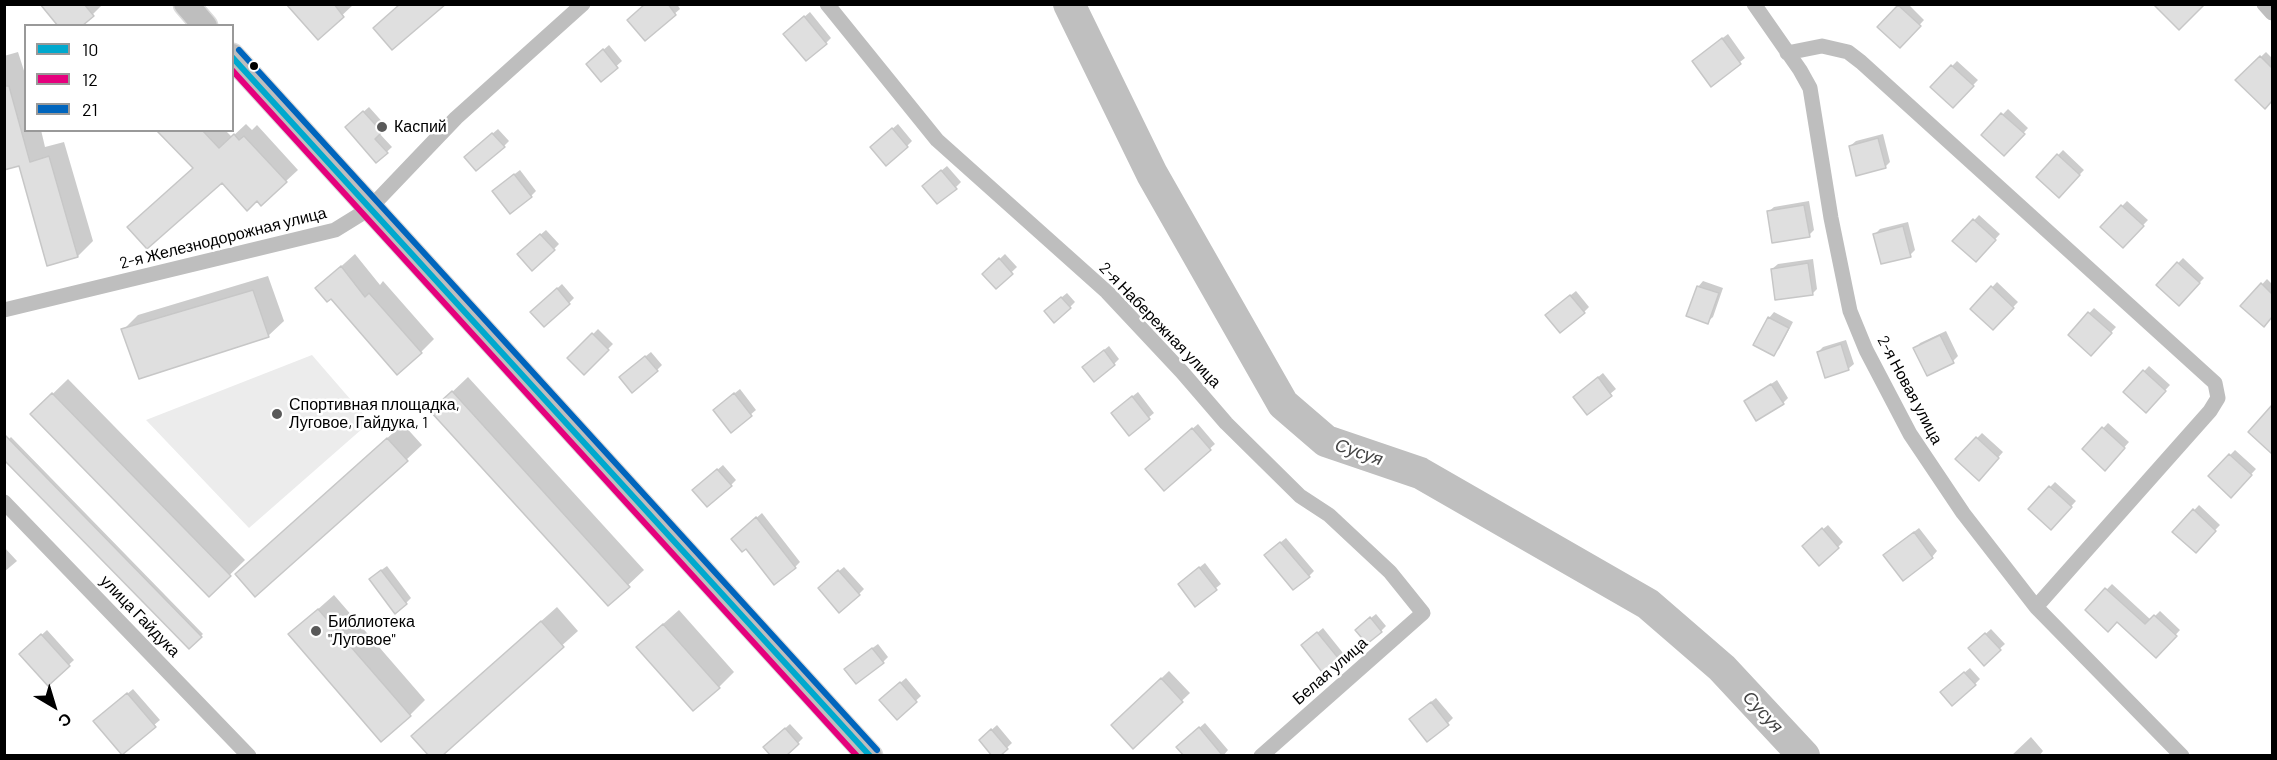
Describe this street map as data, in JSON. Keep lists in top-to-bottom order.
{
  "streets": {
    "street": [
      "2-я Железнодорожная улица",
      "2-я Набережная улица",
      "2-я Новая улица",
      "улица Гайдука",
      "Белая улица"
    ]
  },
  "crossings": [
    ["2-я Набережная улица", "Белая улица"]
  ],
  "water": ["Сусуя"],
  "places": ["Каспий", "Спортивная площадка, Луговое, Гайдука, 1", "Библиотека \"Луговое\""],
  "lines": ["transit line 21", "transit line 10", "transit line 12"],
  "legend": ["10", "12", "21"],
  "north": "bottom right"
}
